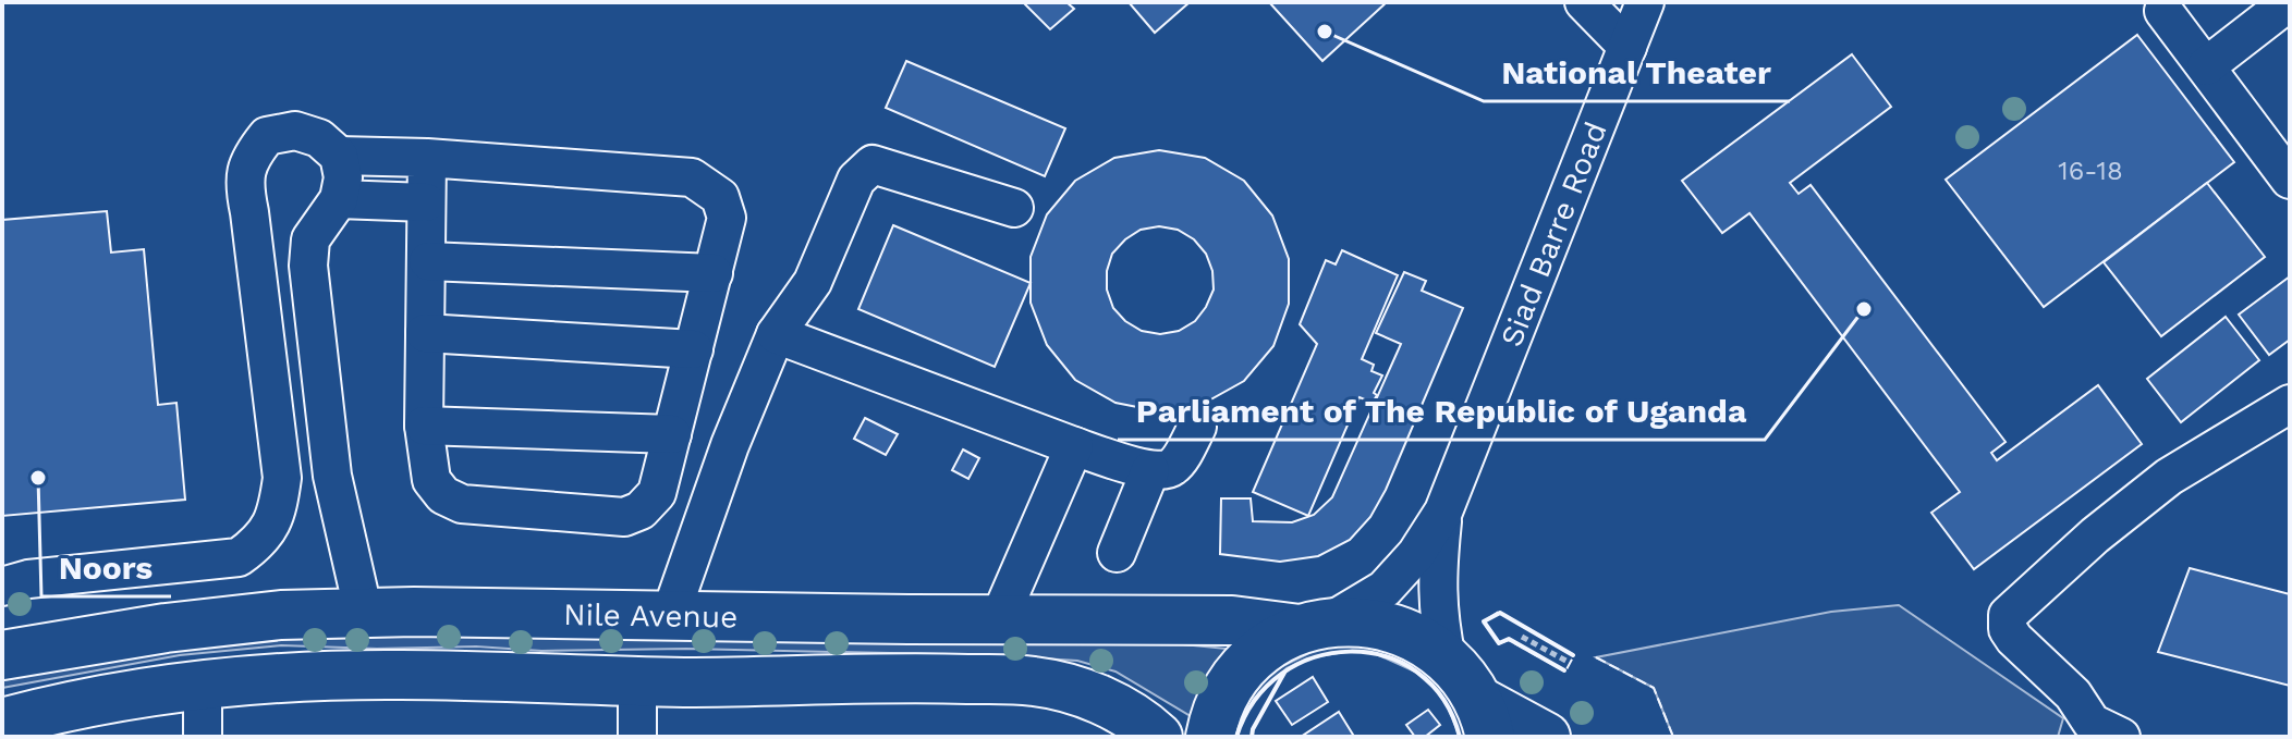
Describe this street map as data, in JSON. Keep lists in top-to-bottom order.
{
  "streets": {
    "main road": ["Nile Avenue"],
    "street": ["Siad Barre Road"]
  },
  "crossings": [
    ["Siad Barre Road", "Nile Avenue"]
  ],
  "places": ["National Theater", "Parliament of The Republic of Uganda", "Noors"],
  "house_numbers": ["16-18"]
}
